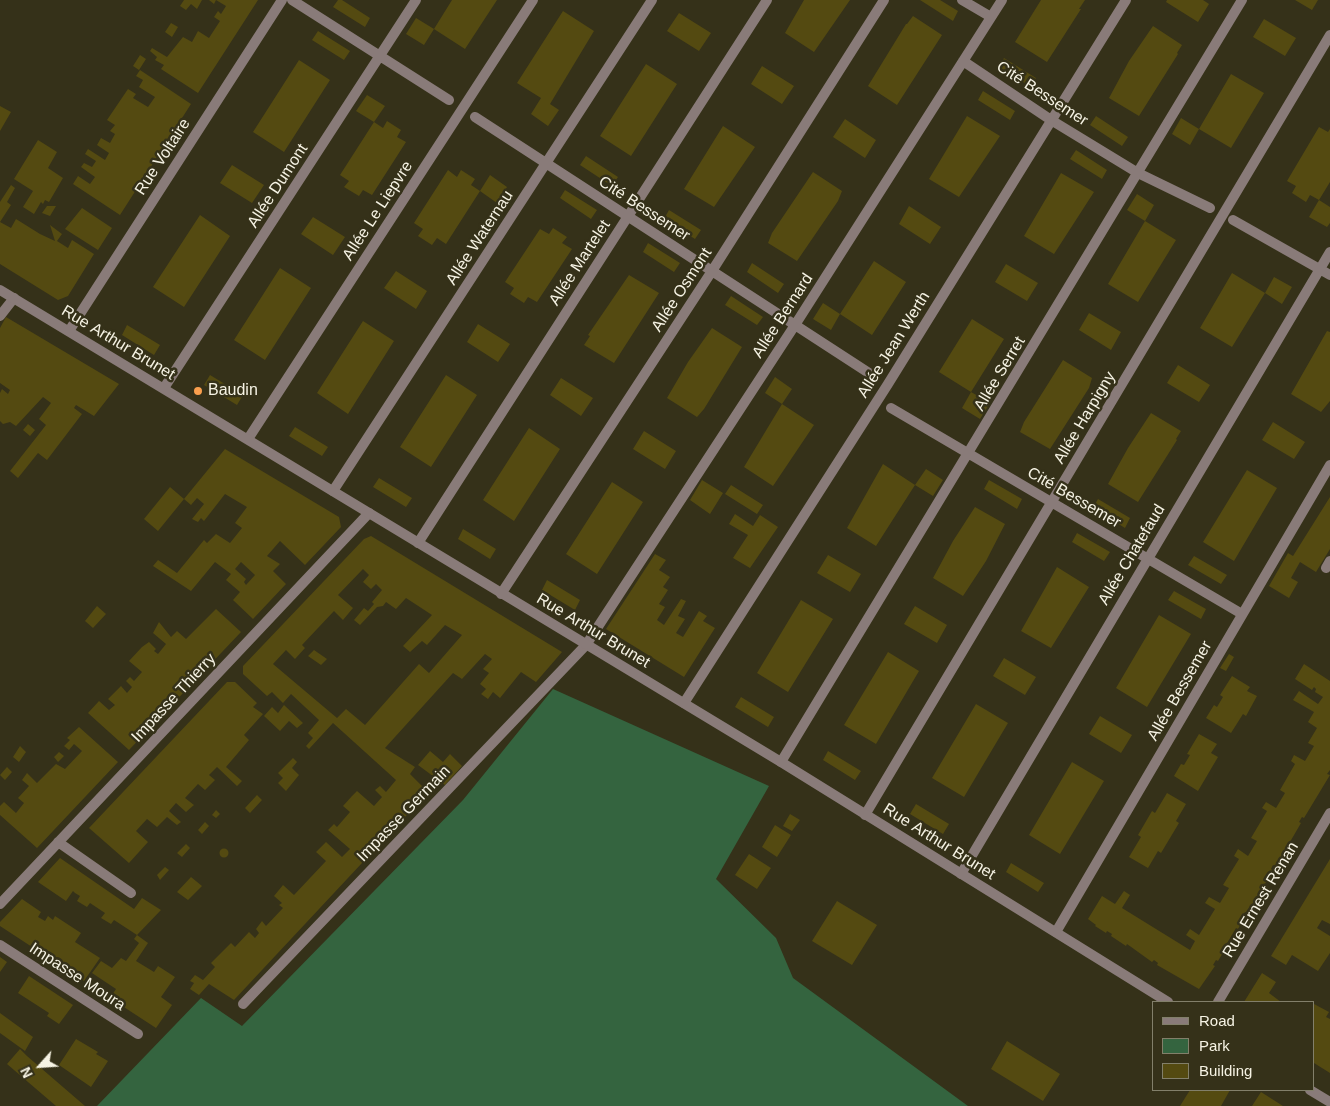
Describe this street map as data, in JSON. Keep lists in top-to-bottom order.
{
  "streets": {
    "street": [
      "Cité Bessemer",
      "Rue Voltaire",
      "Allée Dumont",
      "Allée Le Liepvre",
      "Allée Waternau",
      "Allée Martelet",
      "Allée Osmont",
      "Allée Bernard",
      "Rue Arthur Brunet",
      "Allée Jean Werth",
      "Allée Serret",
      "Allée Harpigny",
      "Allée Chatefaud",
      "Allée Bessemer",
      "Impasse Thierry",
      "Impasse Germain",
      "Rue Ernest Renan",
      "Impasse Moura"
    ]
  },
  "crossings": [
    ["Cité Bessemer", "Allée Waternau"],
    ["Cité Bessemer", "Allée Martelet"],
    ["Cité Bessemer", "Allée Osmont"],
    ["Cité Bessemer", "Allée Bernard"],
    ["Cité Bessemer", "Allée Jean Werth"],
    ["Cité Bessemer", "Allée Serret"],
    ["Cité Bessemer", "Allée Harpigny"],
    ["Cité Bessemer", "Allée Chatefaud"],
    ["Cité Bessemer", "Allée Bessemer"],
    ["Rue Voltaire", "Rue Arthur Brunet"],
    ["Allée Dumont", "Rue Arthur Brunet"],
    ["Allée Le Liepvre", "Rue Arthur Brunet"],
    ["Allée Waternau", "Rue Arthur Brunet"],
    ["Allée Martelet", "Rue Arthur Brunet"],
    ["Allée Osmont", "Rue Arthur Brunet"],
    ["Allée Bernard", "Rue Arthur Brunet"],
    ["Allée Bernard", "Impasse Germain"],
    ["Rue Arthur Brunet", "Allée Jean Werth"],
    ["Rue Arthur Brunet", "Allée Serret"],
    ["Rue Arthur Brunet", "Allée Harpigny"],
    ["Rue Arthur Brunet", "Allée Chatefaud"],
    ["Rue Arthur Brunet", "Allée Bessemer"],
    ["Rue Arthur Brunet", "Impasse Thierry"],
    ["Rue Arthur Brunet", "Impasse Germain"]
  ],
  "places": ["Baudin"],
  "legend": ["Road", "Park", "Building"],
  "north": "bottom left"
}
